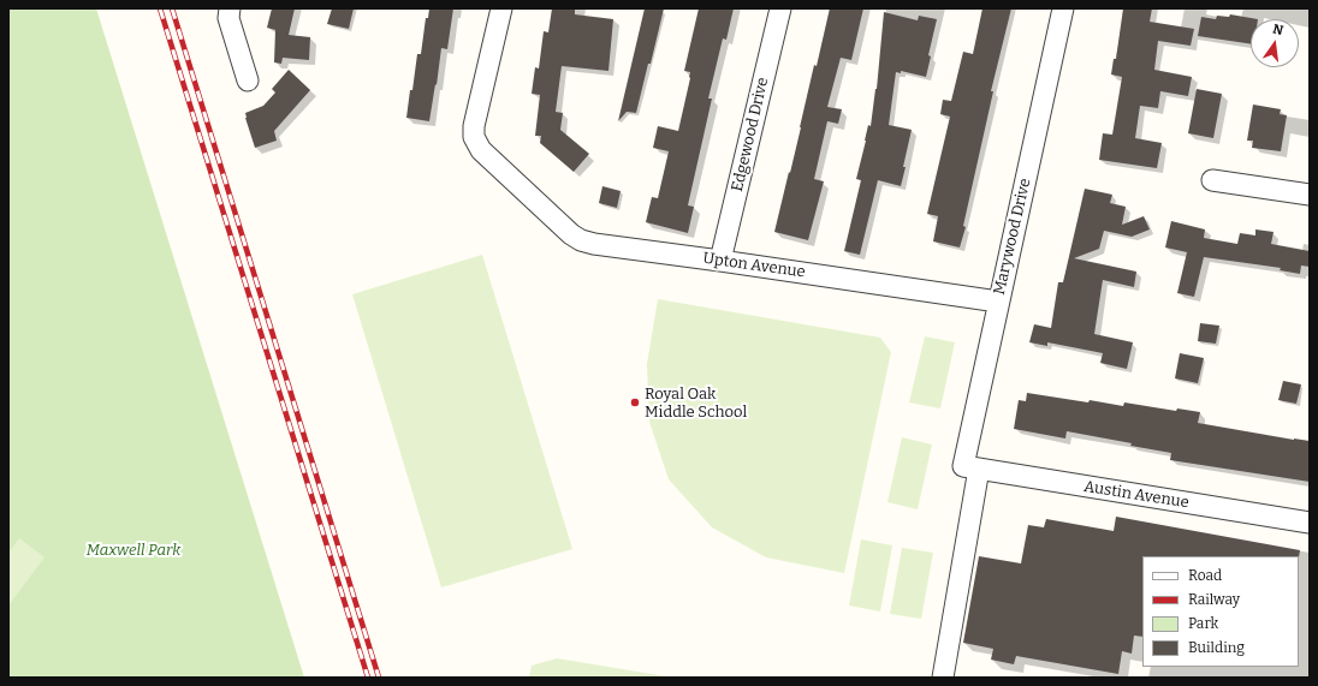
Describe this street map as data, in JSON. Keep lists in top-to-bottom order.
{
  "streets": {
    "street": [
      "Edgewood Drive",
      "Marywood Drive",
      "Upton Avenue",
      "Austin Avenue"
    ]
  },
  "crossings": [
    ["Edgewood Drive", "Upton Avenue"],
    ["Marywood Drive", "Upton Avenue"],
    ["Marywood Drive", "Austin Avenue"]
  ],
  "parks": ["Maxwell Park"],
  "places": ["Royal Oak Middle School"],
  "legend": [
    "Road",
    "Railway",
    "Park",
    "Building"
  ],
  "north": "top"
}
